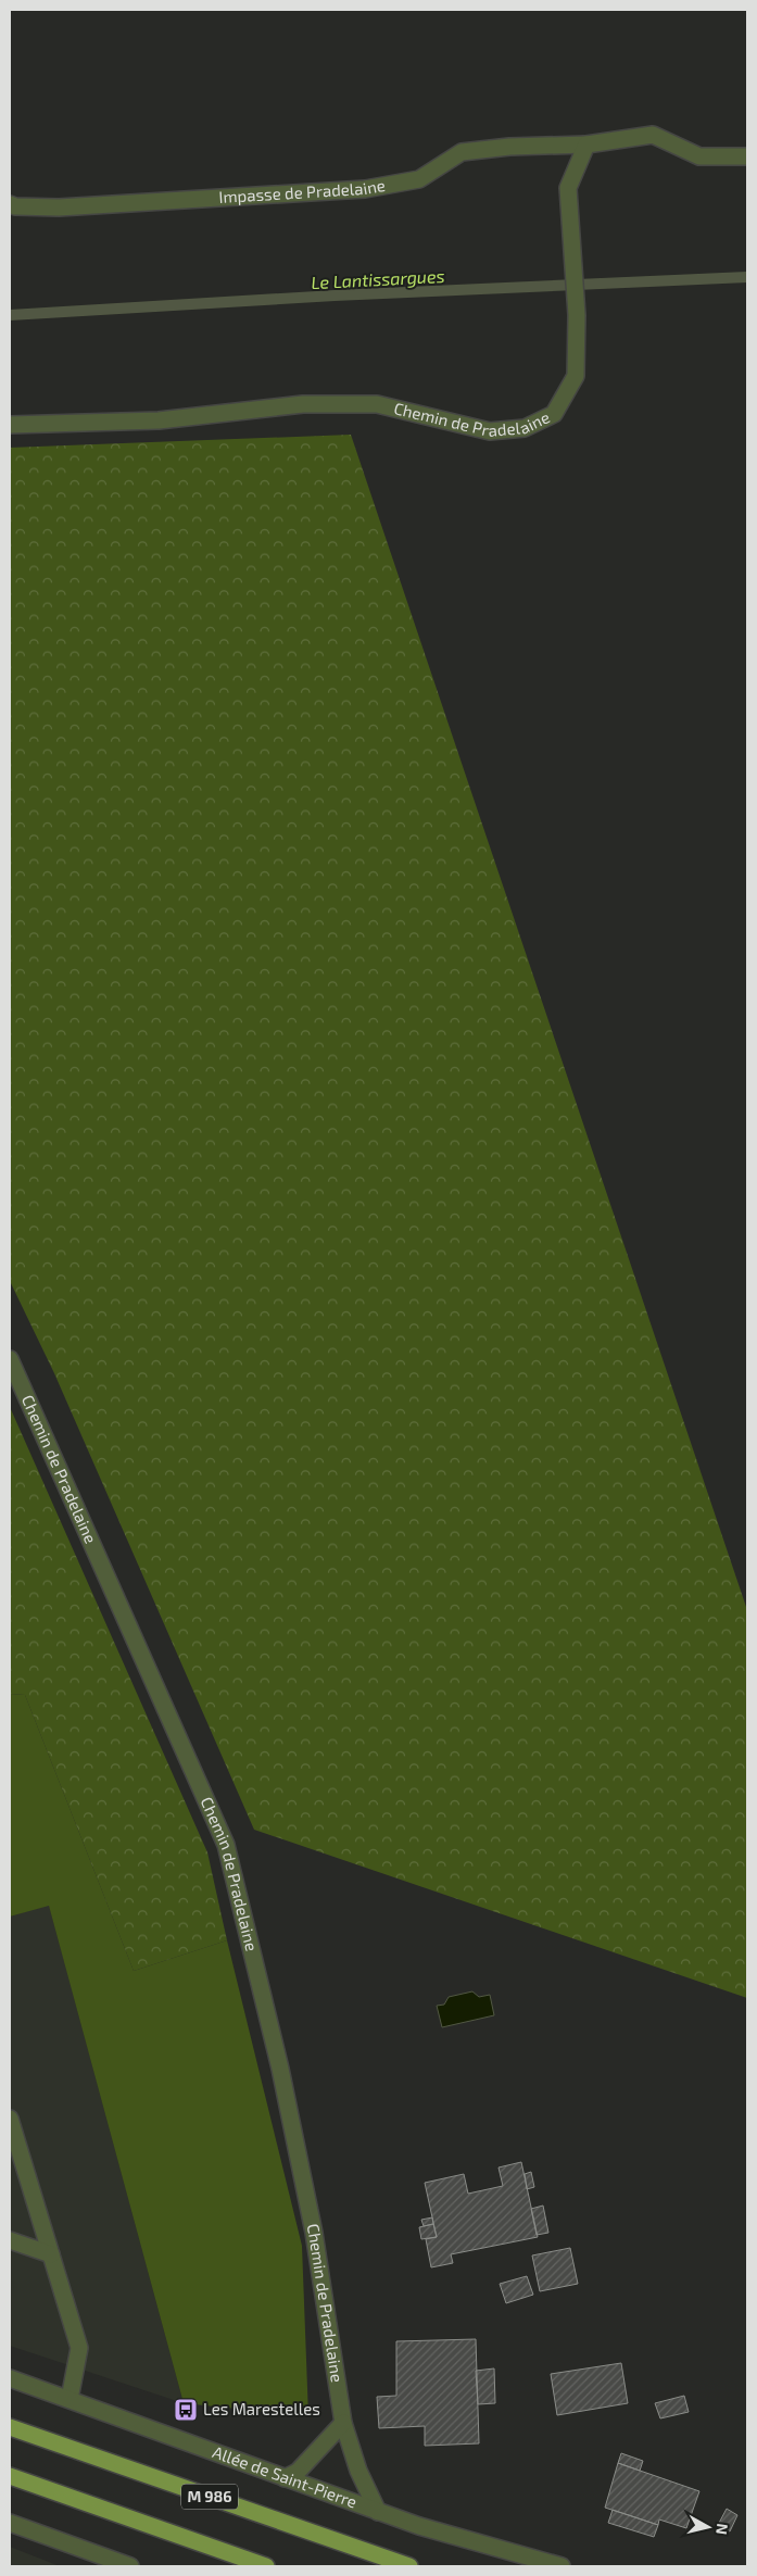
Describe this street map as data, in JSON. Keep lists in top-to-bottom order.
{
  "streets": {
    "main road": ["M 986"],
    "street": ["Impasse de Pradelaine", "Chemin de Pradelaine", "Allée de Saint-Pierre"]
  },
  "crossings": [
    ["Impasse de Pradelaine", "Chemin de Pradelaine"],
    ["Chemin de Pradelaine", "Allée de Saint-Pierre"]
  ],
  "water": ["Le Lantissargues"],
  "places": {
    "bus stop": ["Les Marestelles"]
  },
  "north": "right"
}
